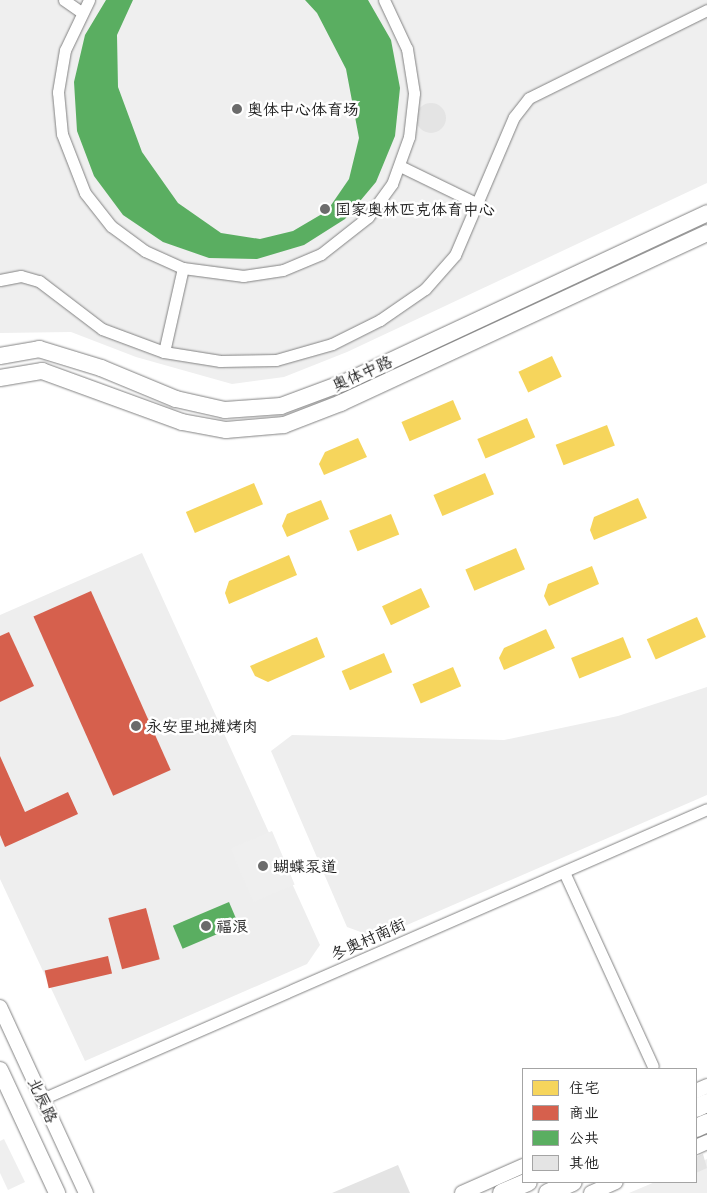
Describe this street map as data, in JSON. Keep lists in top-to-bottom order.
{
  "streets": {
    "main road": ["奥体中路", "北辰路"],
    "street": ["冬奥村南街"]
  },
  "crossings": [
    ["冬奥村南街", "北辰路"]
  ],
  "places": [
    "奥体中心体育场",
    "国家奥林匹克体育中心",
    "永安里地摊烤肉",
    "蝴蝶泵道",
    "福浪"
  ],
  "legend": [
    "住宅",
    "商业",
    "公共",
    "其他"
  ]
}
